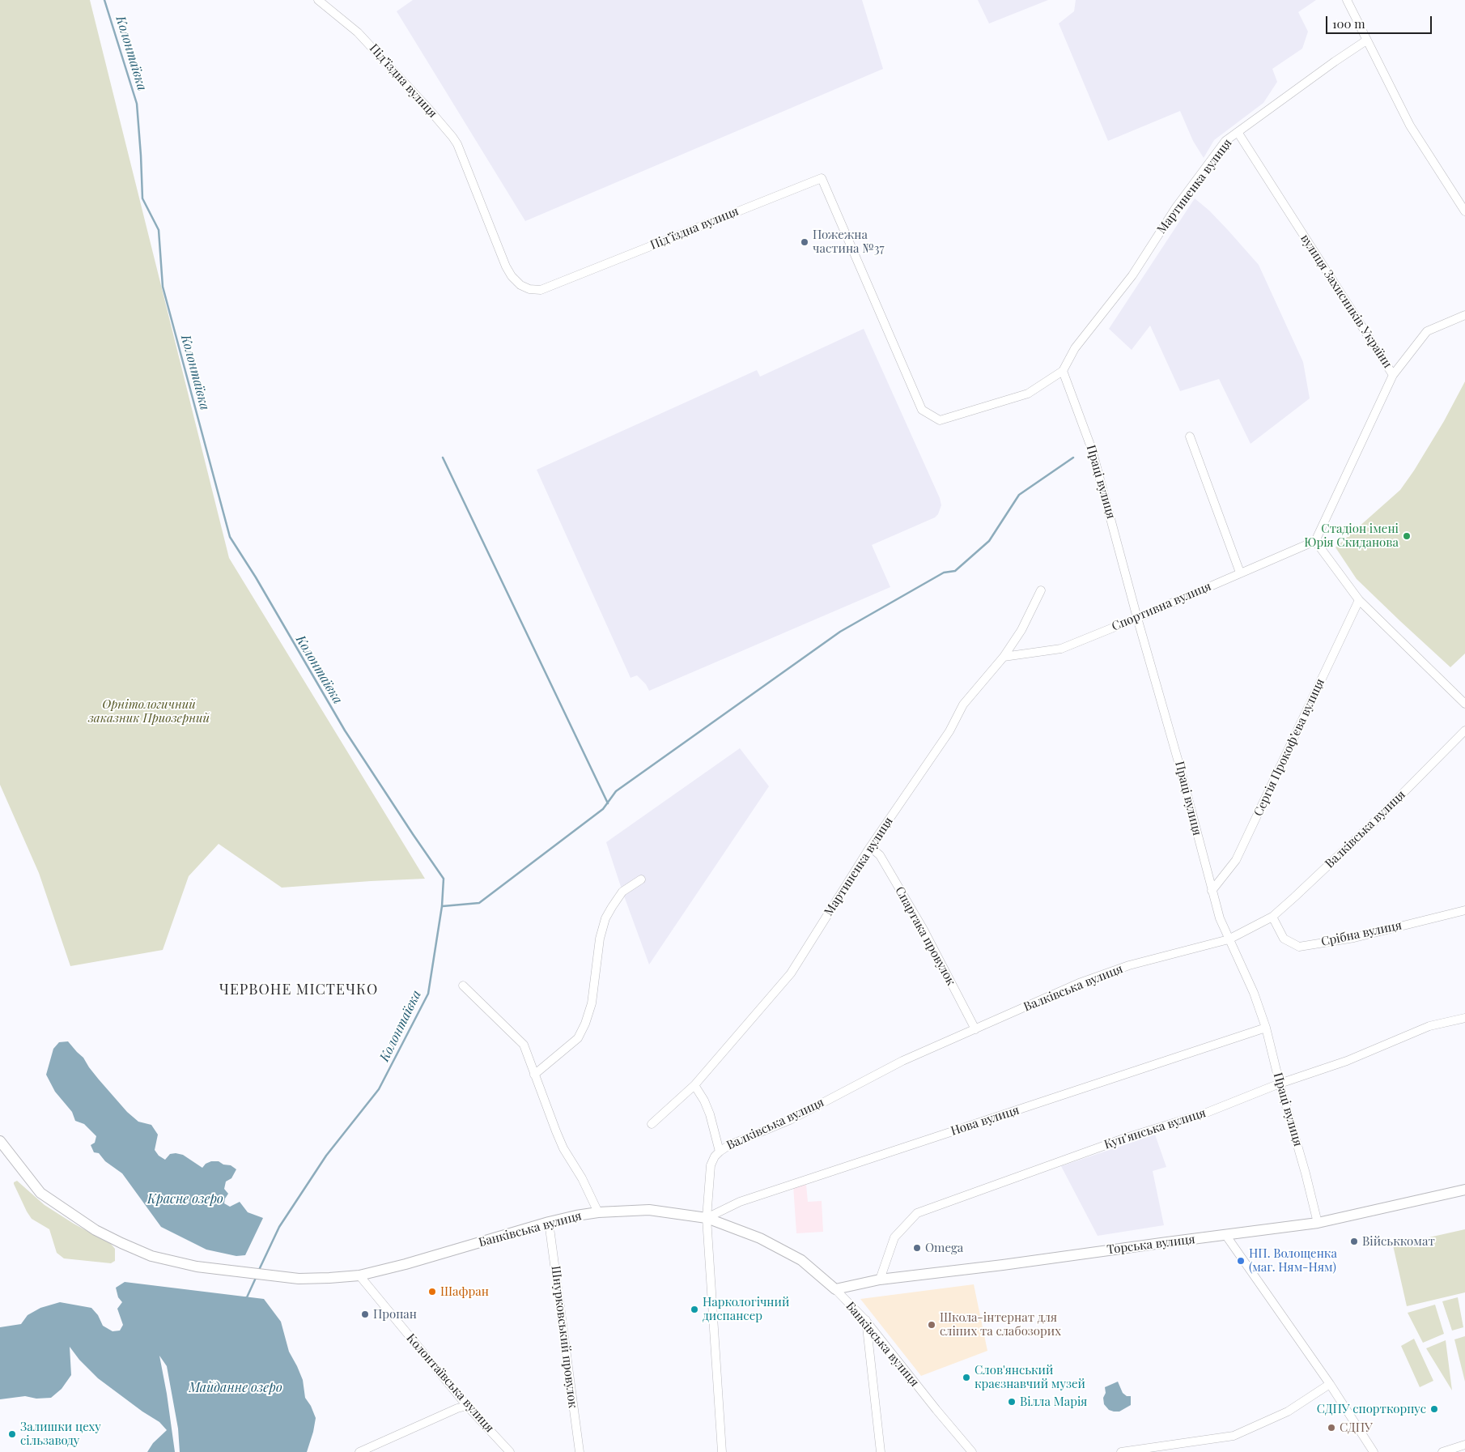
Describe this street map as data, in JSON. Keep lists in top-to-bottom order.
{
  "streets": {
    "main road": ["Банківська вулиця", "Торська вулиця"],
    "street": [
      "Під’їздна вулиця",
      "Мартиненка вулиця",
      "вулиця Захисників України",
      "Праці вулиця",
      "Спортивна вулиця",
      "Сергія Прокоф’єва вулиця",
      "Валківська вулиця",
      "Срібна вулиця",
      "Спартака провулок",
      "Нова вулиця",
      "Куп’янська вулиця",
      "Шнурковський провулок",
      "Колонтаївська вулиця"
    ]
  },
  "crossings": [
    ["Під’їздна вулиця", "Мартиненка вулиця"],
    ["Під’їздна вулиця", "Праці вулиця"],
    ["Мартиненка вулиця", "вулиця Захисників України"],
    ["Мартиненка вулиця", "Праці вулиця"],
    ["Мартиненка вулиця", "Спортивна вулиця"],
    ["Мартиненка вулиця", "Спартака провулок"],
    ["вулиця Захисників України", "Спортивна вулиця"],
    ["Праці вулиця", "Спортивна вулиця"],
    ["Праці вулиця", "Сергія Прокоф’єва вулиця"],
    ["Праці вулиця", "Валківська вулиця"],
    ["Праці вулиця", "Нова вулиця"],
    ["Праці вулиця", "Куп’янська вулиця"],
    ["Праці вулиця", "Торська вулиця"],
    ["Валківська вулиця", "Срібна вулиця"],
    ["Валківська вулиця", "Спартака провулок"],
    ["Валківська вулиця", "Нова вулиця"],
    ["Валківська вулиця", "Банківська вулиця"],
    ["Нова вулиця", "Банківська вулиця"],
    ["Куп’янська вулиця", "Торська вулиця"],
    ["Банківська вулиця", "Торська вулиця"],
    ["Банківська вулиця", "Шнурковський провулок"],
    ["Банківська вулиця", "Колонтаївська вулиця"]
  ],
  "districts": ["ЧЕРВОНЕ МІСТЕЧКО"],
  "water": ["Колонтаївка", "Красне озеро", "Майданне озеро"],
  "parks": ["Орнiтологичний заказник Приозерний"],
  "places": [
    "Пожежна частина №37",
    "Стадiон імені Юрія Скиданова",
    "Військкомат",
    "Omega",
    "НП. Волощенка (маг. Ням-Ням)",
    "Шафран",
    "Наркологічний диспансер",
    "Пропан",
    "Школа-інтернат для сліпих та слабозорих",
    "Слов'янський краєзнавчий музей",
    "Вілла Марія",
    "СДПУ спорткорпус",
    "СДПУ",
    "Залишки цеху сільзаводу"
  ],
  "scale_bar": "100 m"
}
